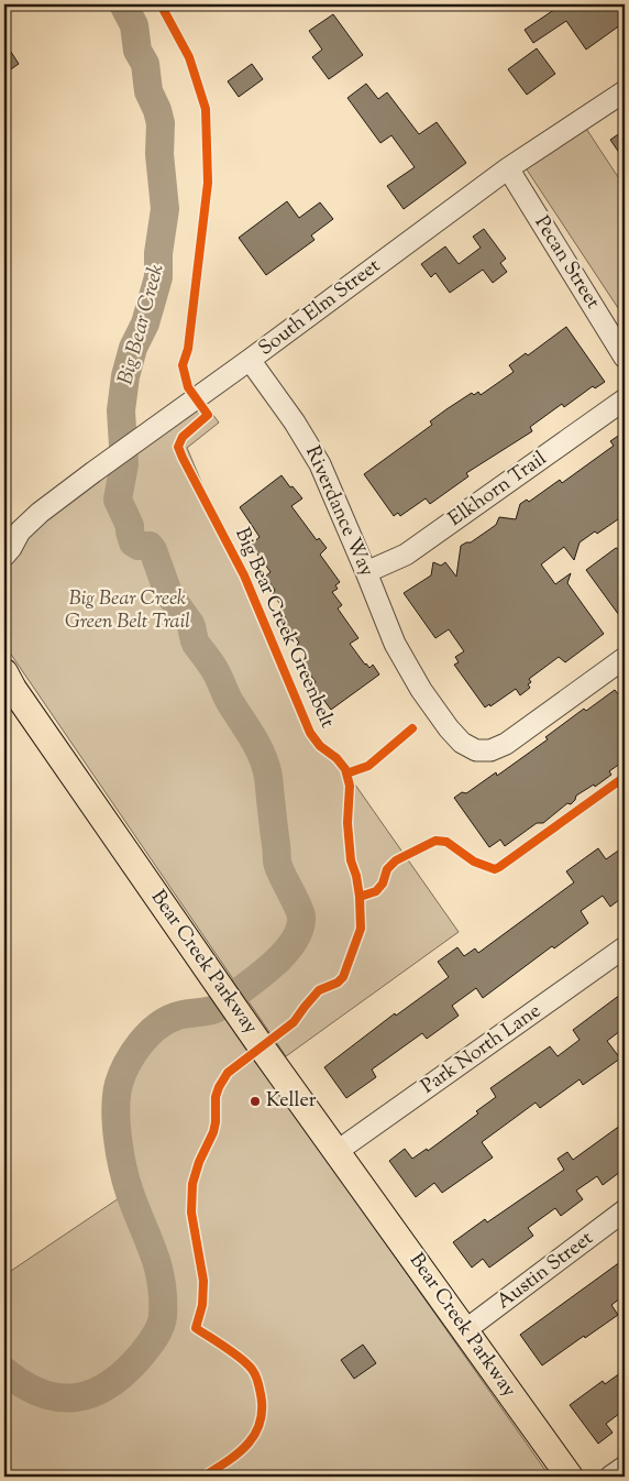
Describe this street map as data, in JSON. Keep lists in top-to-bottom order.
{
  "streets": {
    "main road": ["Bear Creek Parkway"],
    "street": [
      "Pecan Street",
      "South Elm Street",
      "Elkhorn Trail",
      "Riverdance Way",
      "Park North Lane",
      "Austin Street"
    ],
    "cycle path": ["Big Bear Creek Greenbelt"]
  },
  "crossings": [
    ["Pecan Street", "South Elm Street"],
    ["South Elm Street", "Riverdance Way"],
    ["Elkhorn Trail", "Riverdance Way"],
    ["Bear Creek Parkway", "Park North Lane"],
    ["Bear Creek Parkway", "Austin Street"]
  ],
  "water": ["Big Bear Creek"],
  "parks": ["Big Bear Creek Green Belt Trail"],
  "places": ["Keller"]
}
